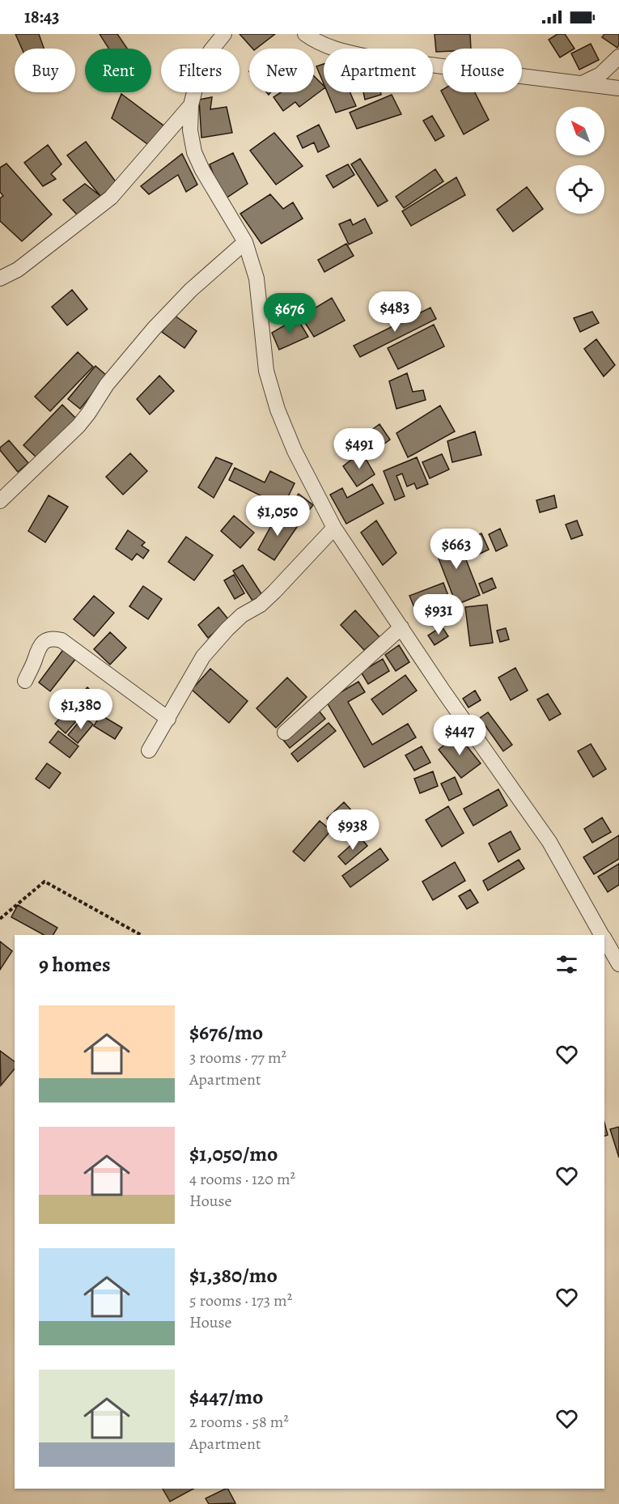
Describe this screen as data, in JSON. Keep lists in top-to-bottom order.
{
  "north": "top left",
  "page": {
    "status": "18:43",
    "chip": [
      "Buy",
      "Rent",
      "Filters",
      "New",
      "Apartment",
      "House"
    ],
    "price": [
      "$483",
      "$676",
      "$491",
      "$1,050",
      "$663",
      "$931",
      "$1,380",
      "$447",
      "$938"
    ],
    "heading": "9 homes",
    "list": [
      {
        "name": "$676/mo",
        "note": "3 rooms · 77 m² · Apartment"
      },
      {
        "name": "$1,050/mo",
        "note": "4 rooms · 120 m² · House"
      },
      {
        "name": "$1,380/mo",
        "note": "5 rooms · 173 m² · House"
      },
      {
        "name": "$447/mo",
        "note": "2 rooms · 58 m² · Apartment"
      }
    ]
  }
}
